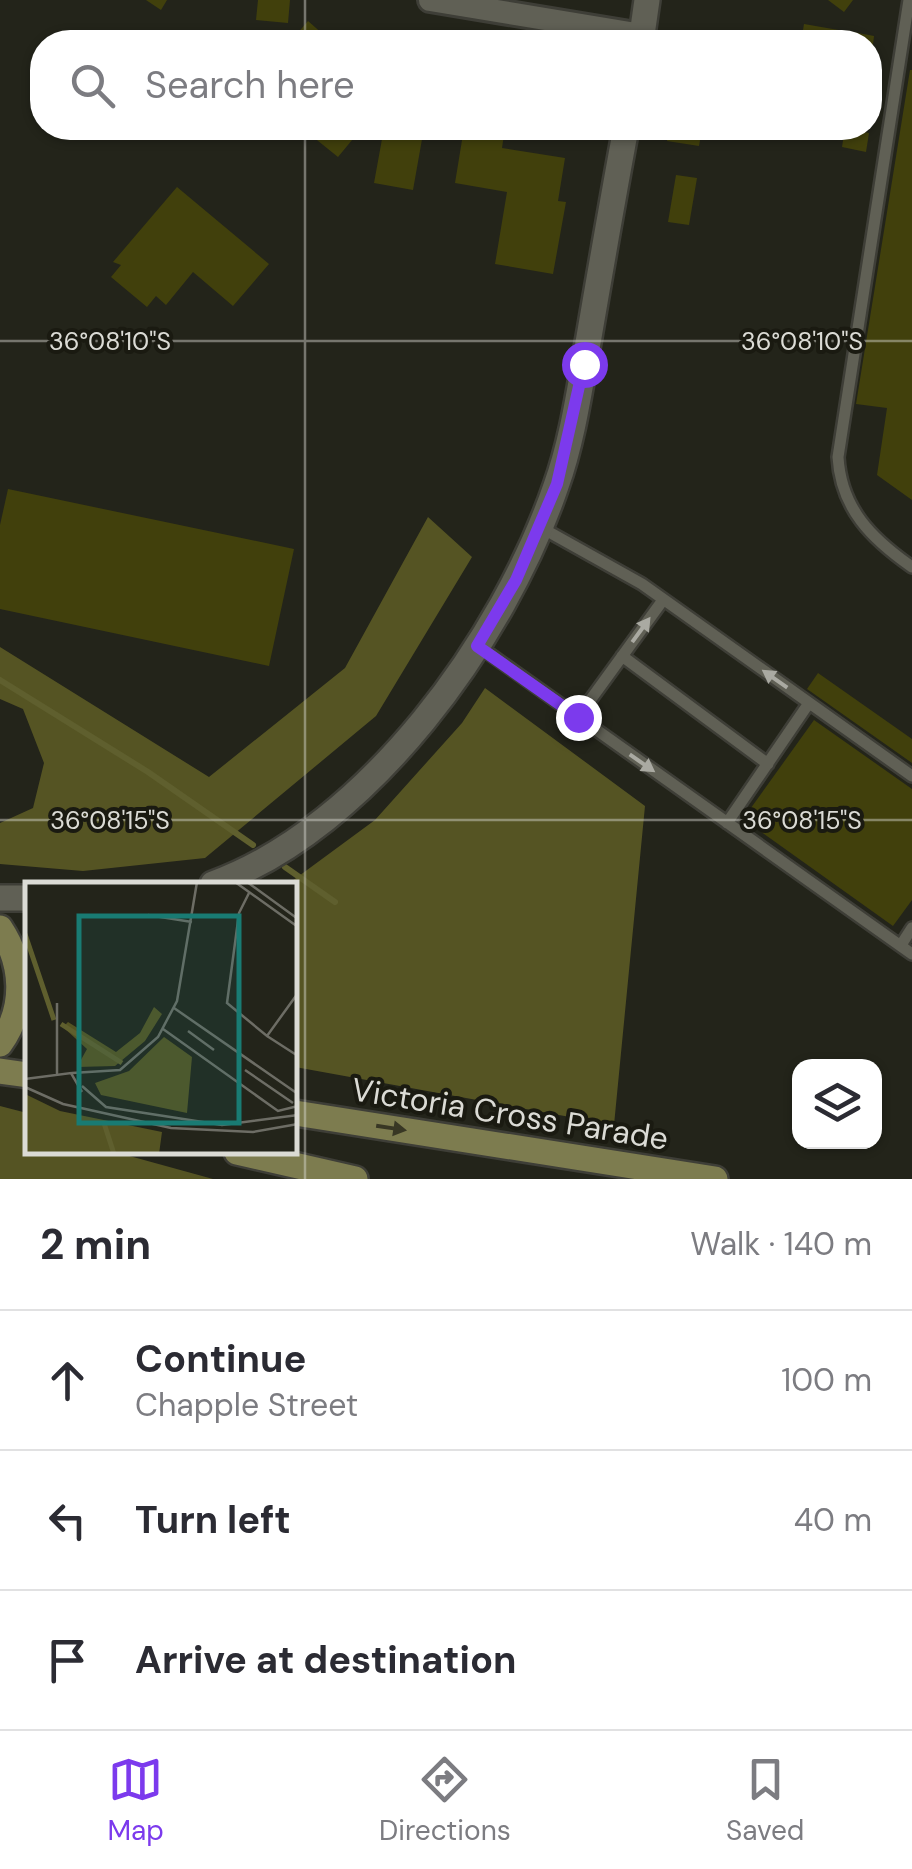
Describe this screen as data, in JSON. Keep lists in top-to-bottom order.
{
  "streets": {
    "main road": ["Victoria Cross Parade"]
  },
  "one_way": ["Victoria Cross Parade"],
  "page": {
    "search": "Search here",
    "heading": ["2 min", "Walk · 140 m"],
    "list": [
      ["Continue", "Chapple Street", "100 m"],
      ["Turn left", "40 m"],
      "Arrive at destination"
    ],
    "nav": ["Map", "Directions", "Saved"]
  },
  "coordinates": ["36°08'10\"S", "36°08'15\"S"]
}
